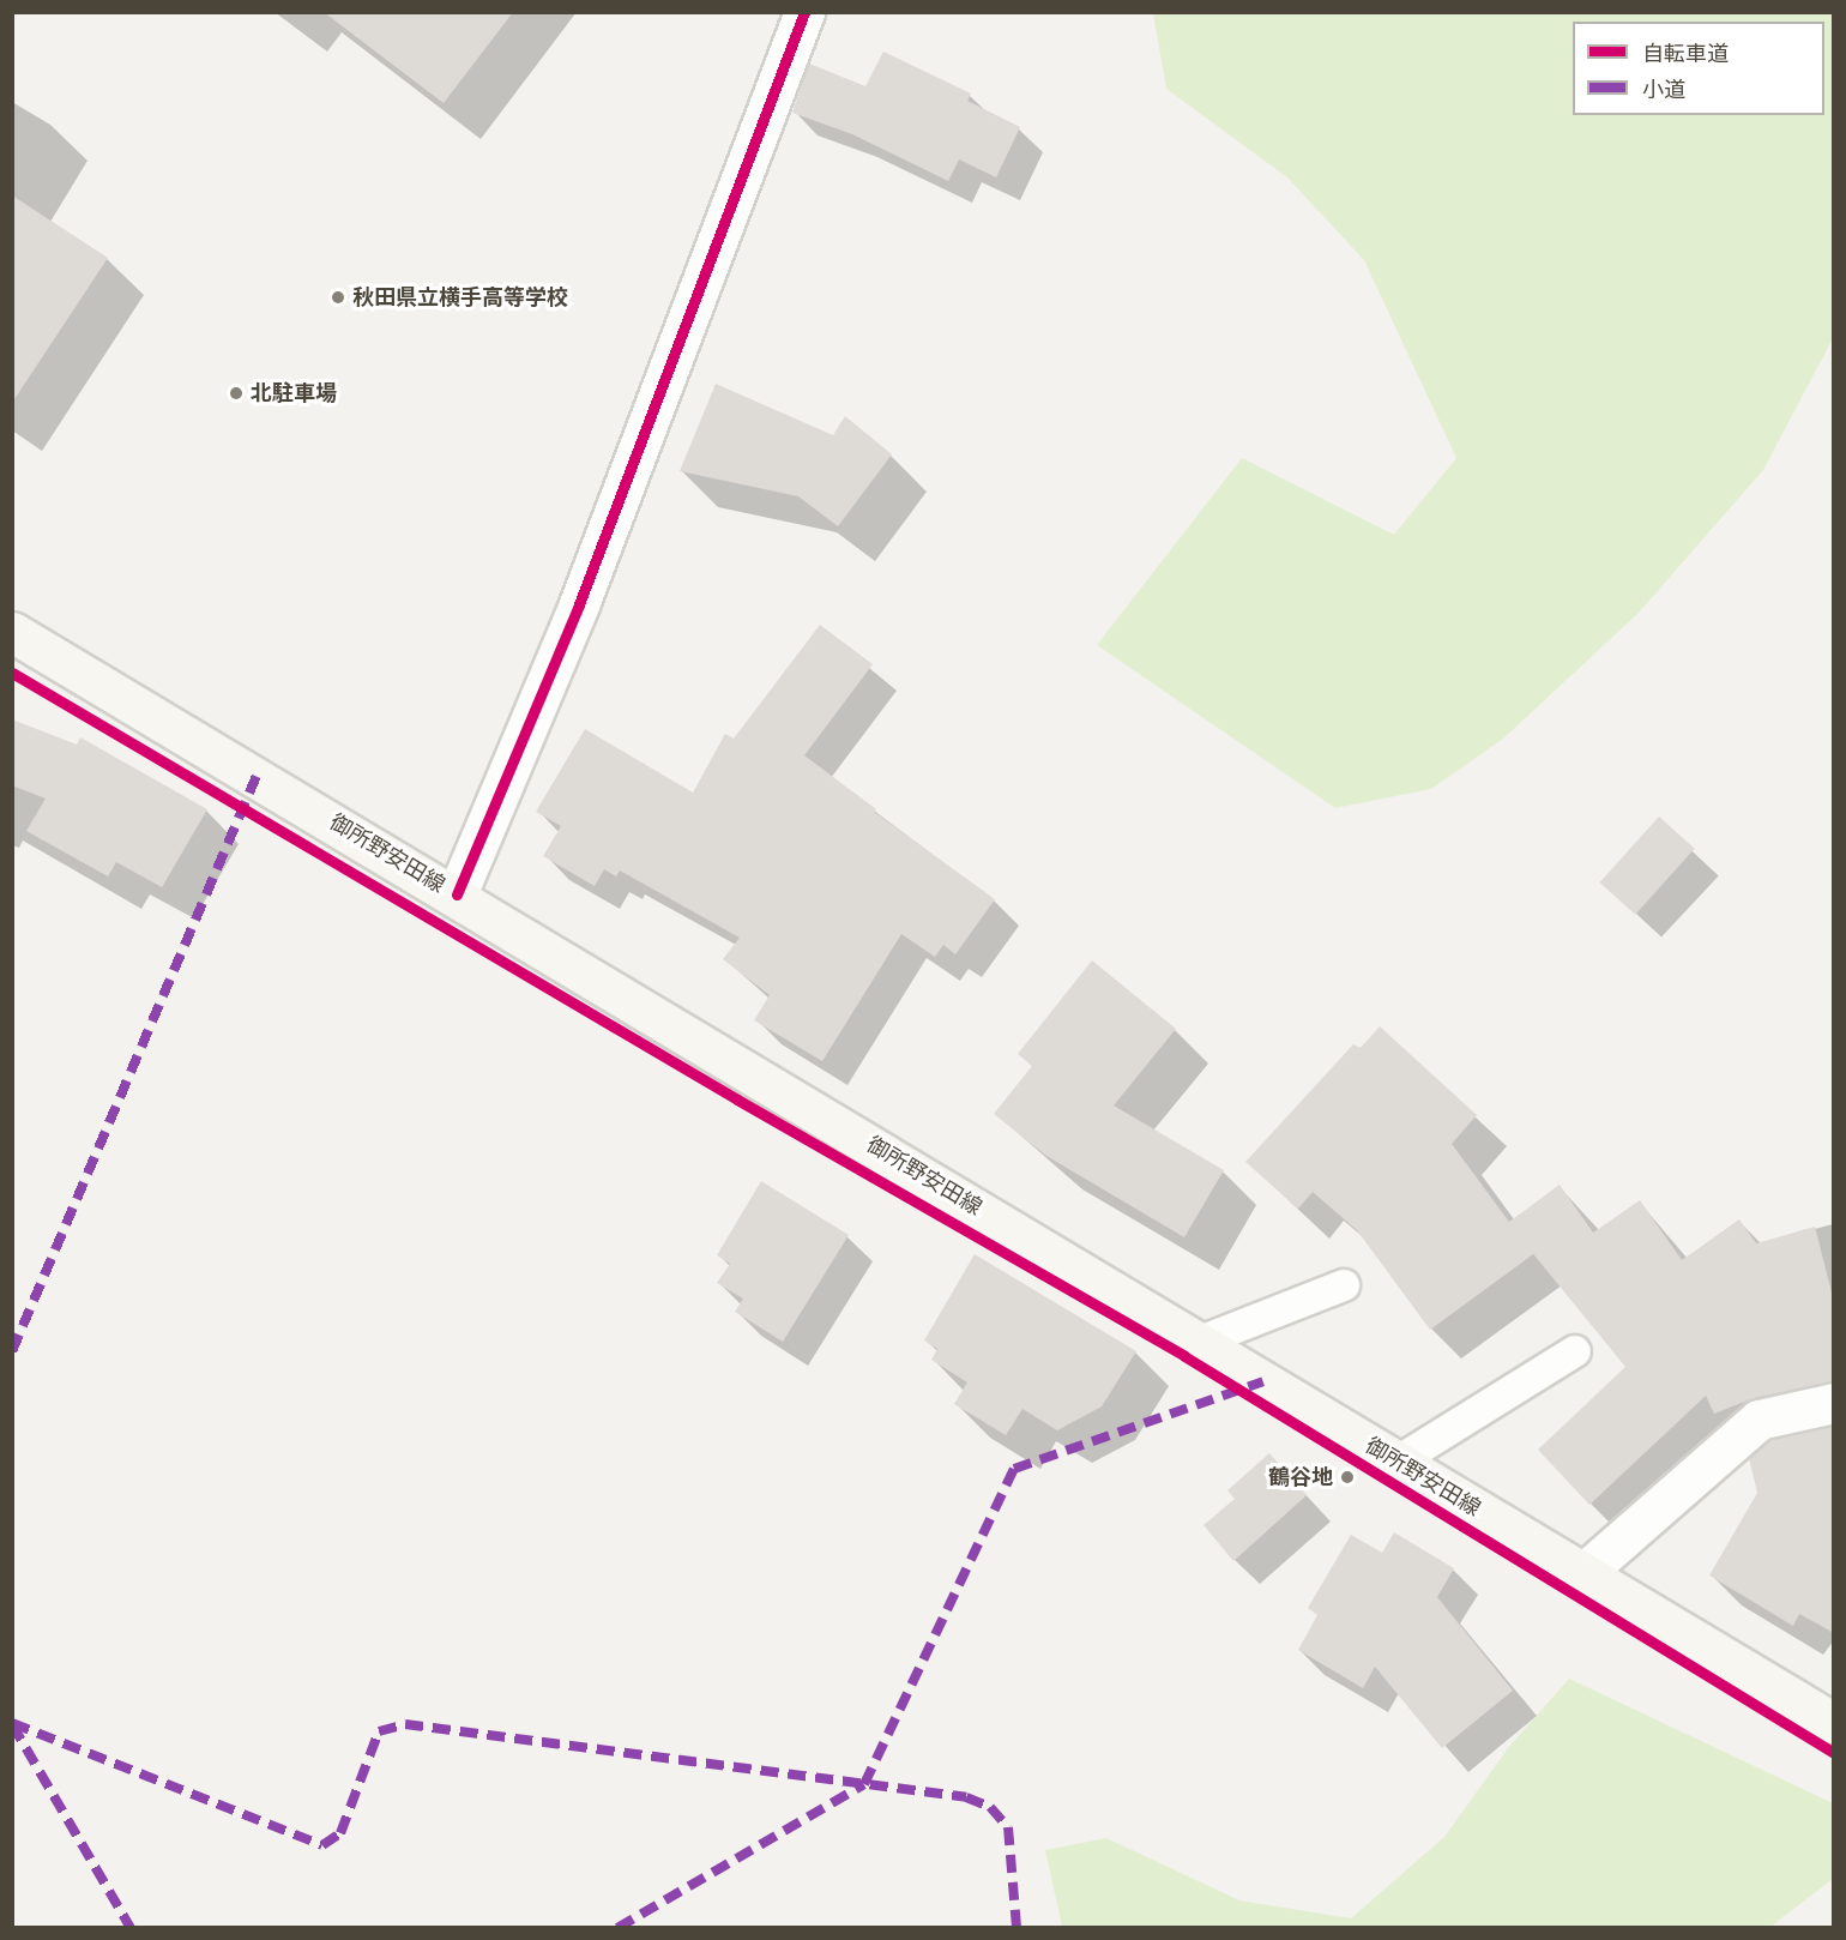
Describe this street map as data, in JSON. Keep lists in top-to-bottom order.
{
  "streets": {
    "main road": ["御所野安田線"]
  },
  "places": ["秋田県立横手高等学校", "北駐車場", "鶴谷地"],
  "legend": ["自転車道", "小道"]
}
